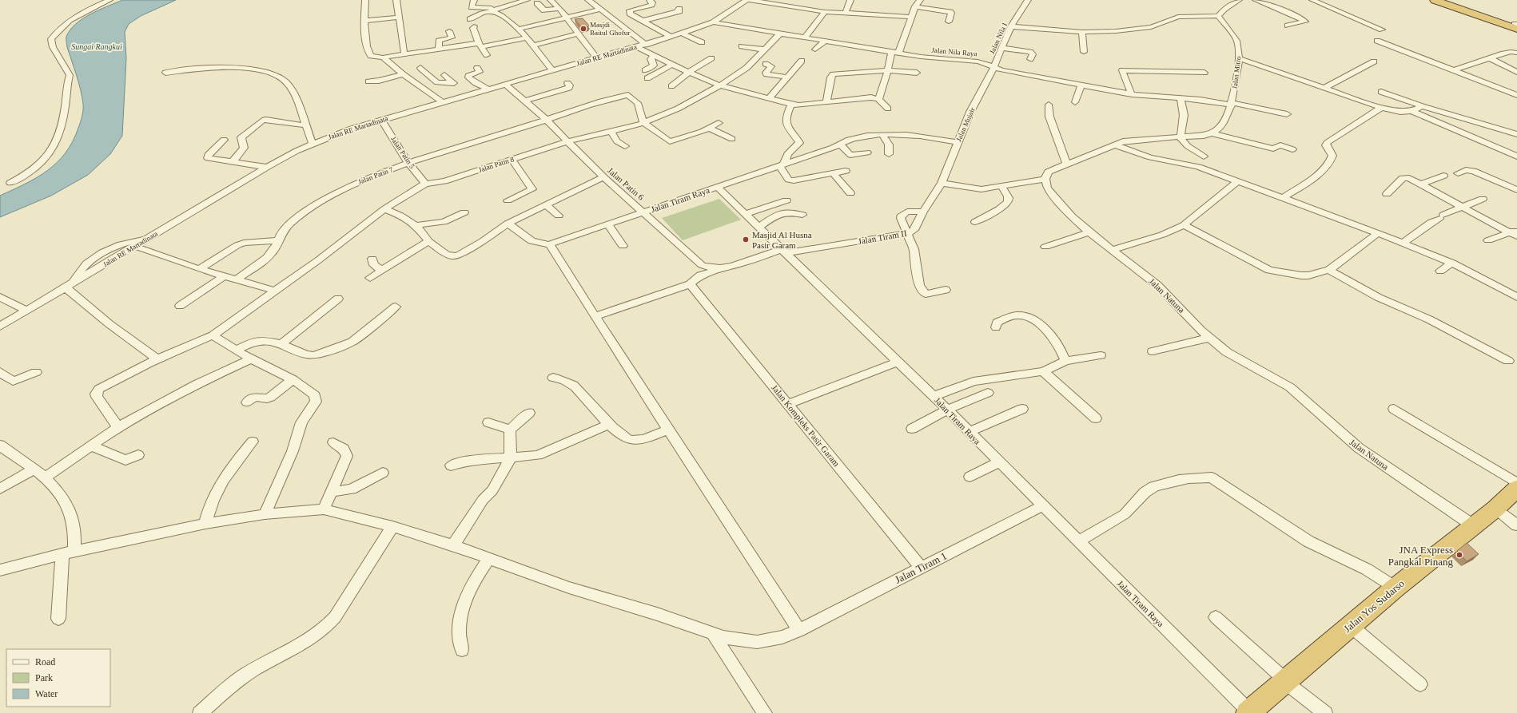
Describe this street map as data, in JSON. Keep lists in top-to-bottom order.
{
  "streets": {
    "highway": ["Jalan Yos Sudarso"],
    "street": [
      "Jalan Nila I",
      "Jalan Nila Raya",
      "Jalan RE Martadinata",
      "Jalan Mitro",
      "Jalan Mujair",
      "Jalan Patin 5",
      "Jalan Patin 8",
      "Jalan Patin 7",
      "Jalan Patin 6",
      "Jalan Tiram Raya",
      "Jalan Tiram II",
      "Jalan Natuna",
      "Jalan Kompleks Pasir Garam",
      "Jalan Tiram 1"
    ]
  },
  "crossings": [
    ["Jalan Nila I", "Jalan Nila Raya"],
    ["Jalan Nila I", "Jalan Mujair"],
    ["Jalan Nila Raya", "Jalan RE Martadinata"],
    ["Jalan Nila Raya", "Jalan Mitro"],
    ["Jalan Nila Raya", "Jalan Mujair"],
    ["Jalan Nila Raya", "Jalan Patin 8"],
    ["Jalan RE Martadinata", "Jalan Patin 5"],
    ["Jalan RE Martadinata", "Jalan Patin 6"],
    ["Jalan Mujair", "Jalan Tiram II"],
    ["Jalan Patin 5", "Jalan Patin 8"],
    ["Jalan Patin 5", "Jalan Patin 7"],
    ["Jalan Patin 8", "Jalan Patin 7"],
    ["Jalan Patin 8", "Jalan Patin 6"],
    ["Jalan Patin 7", "Jalan Patin 6"],
    ["Jalan Patin 6", "Jalan Tiram Raya"],
    ["Jalan Tiram Raya", "Jalan Tiram II"],
    ["Jalan Tiram Raya", "Jalan Tiram 1"],
    ["Jalan Tiram Raya", "Jalan Yos Sudarso"],
    ["Jalan Natuna", "Jalan Yos Sudarso"],
    ["Jalan Kompleks Pasir Garam", "Jalan Tiram 1"]
  ],
  "water": ["Sungai Rangkui"],
  "places": ["Masjdi Baitul Ghofur", "Masjid Al Husna Pasir Garam", "JNA Express Pangkal Pinang"],
  "legend": ["Road", "Park", "Water"]
}
